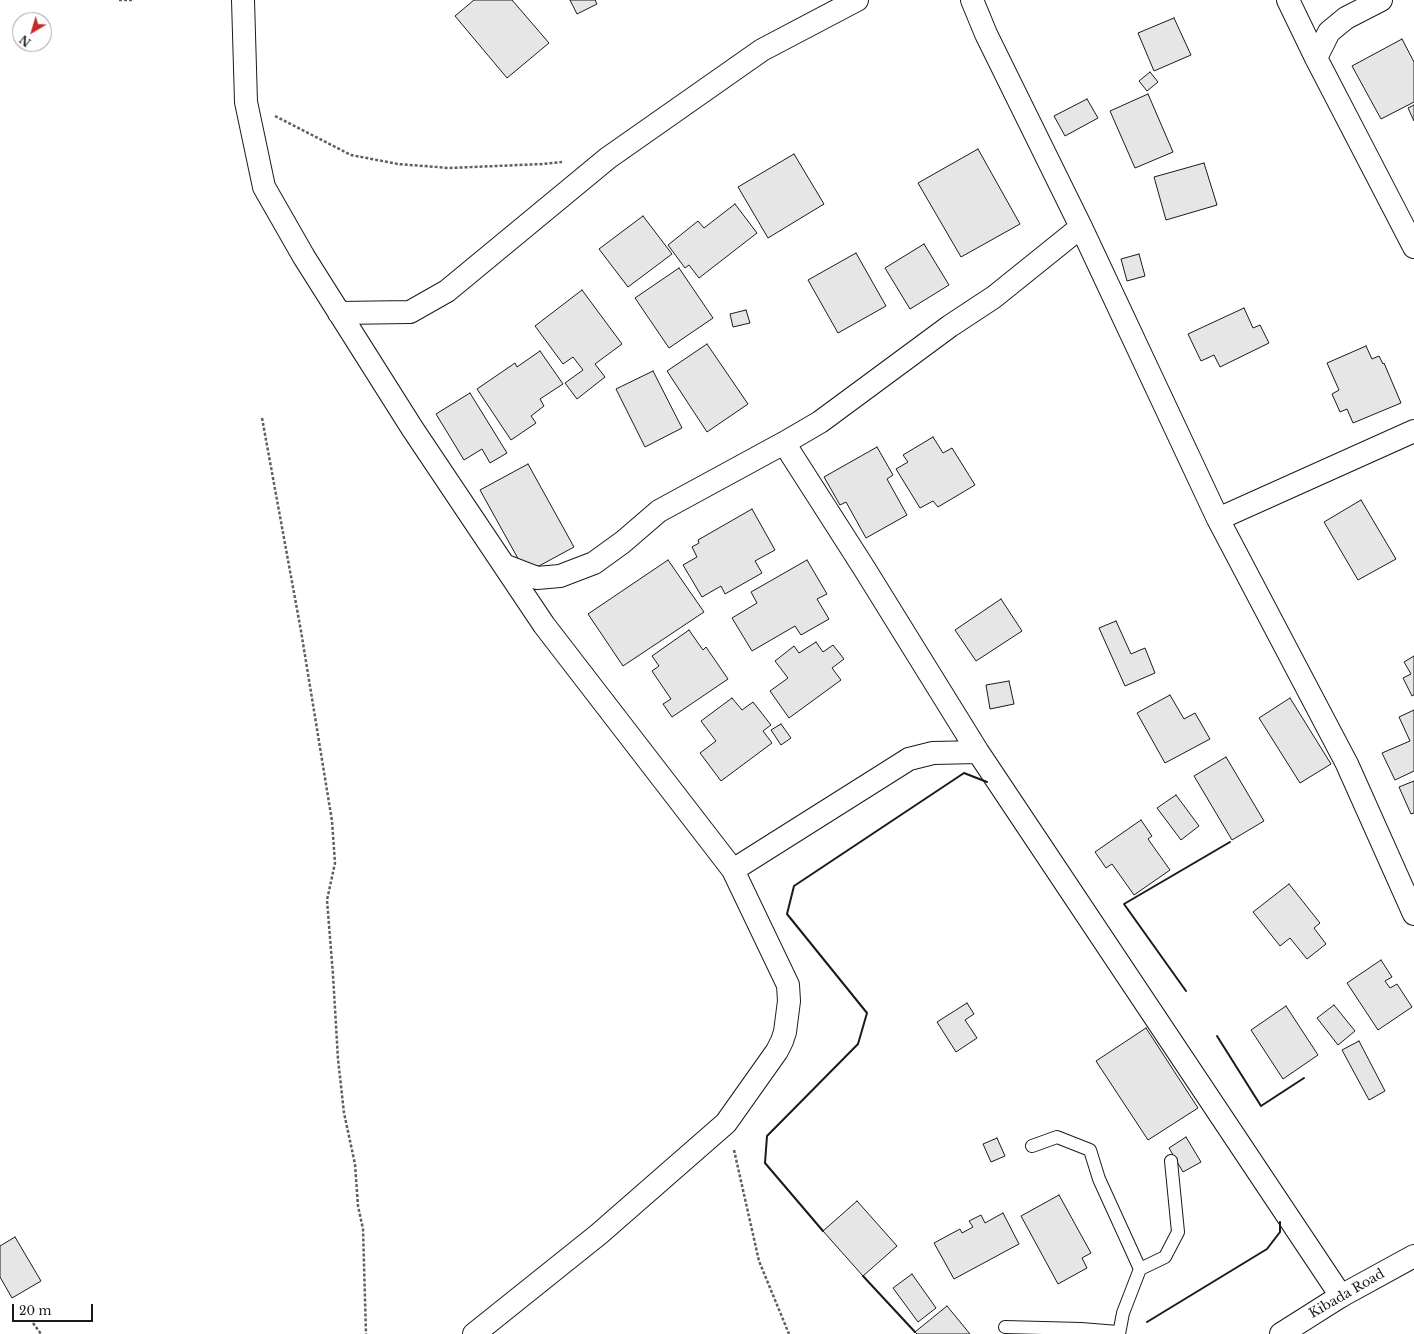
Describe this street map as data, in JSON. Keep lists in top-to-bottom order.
{
  "streets": {
    "street": ["Kibada Road"]
  },
  "scale_bar": "20 m",
  "north": "bottom left"
}
